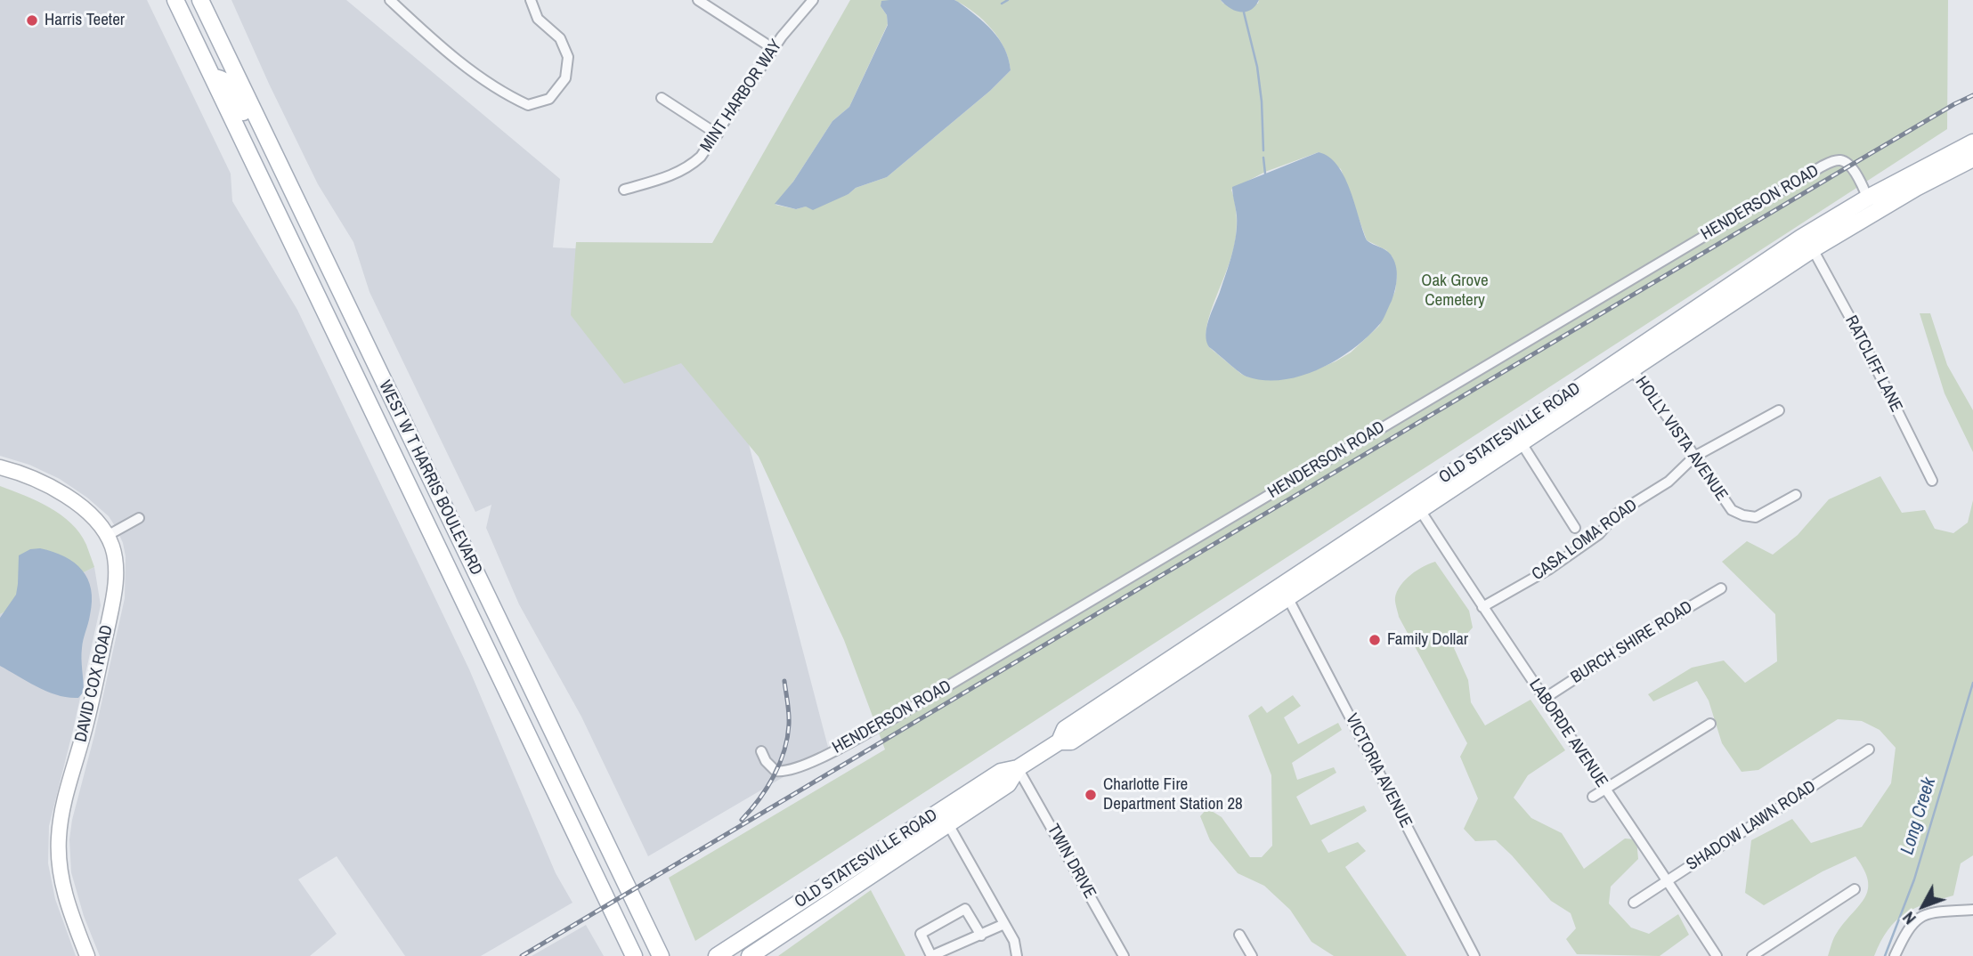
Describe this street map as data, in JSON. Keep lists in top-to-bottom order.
{
  "streets": {
    "main road": ["OLD STATESVILLE ROAD", "WEST W T HARRIS BOULEVARD", "DAVID COX ROAD"],
    "street": [
      "MINT HARBOR WAY",
      "HENDERSON ROAD",
      "RATCLIFF LANE",
      "HOLLY VISTA AVENUE",
      "CASA LOMA ROAD",
      "BURCH SHIRE ROAD",
      "LABORDE AVENUE",
      "VICTORIA AVENUE",
      "SHADOW LAWN ROAD",
      "TWIN DRIVE"
    ]
  },
  "crossings": [
    ["HENDERSON ROAD", "OLD STATESVILLE ROAD"],
    ["RATCLIFF LANE", "OLD STATESVILLE ROAD"],
    ["OLD STATESVILLE ROAD", "HOLLY VISTA AVENUE"],
    ["OLD STATESVILLE ROAD", "LABORDE AVENUE"],
    ["OLD STATESVILLE ROAD", "VICTORIA AVENUE"],
    ["OLD STATESVILLE ROAD", "TWIN DRIVE"],
    ["HOLLY VISTA AVENUE", "CASA LOMA ROAD"],
    ["CASA LOMA ROAD", "LABORDE AVENUE"],
    ["BURCH SHIRE ROAD", "LABORDE AVENUE"],
    ["LABORDE AVENUE", "SHADOW LAWN ROAD"]
  ],
  "water": ["Long Creek"],
  "parks": ["Oak Grove Cemetery"],
  "places": ["Harris Teeter", "Family Dollar", "Charlotte Fire Department Station 28"],
  "north": "bottom left"
}
